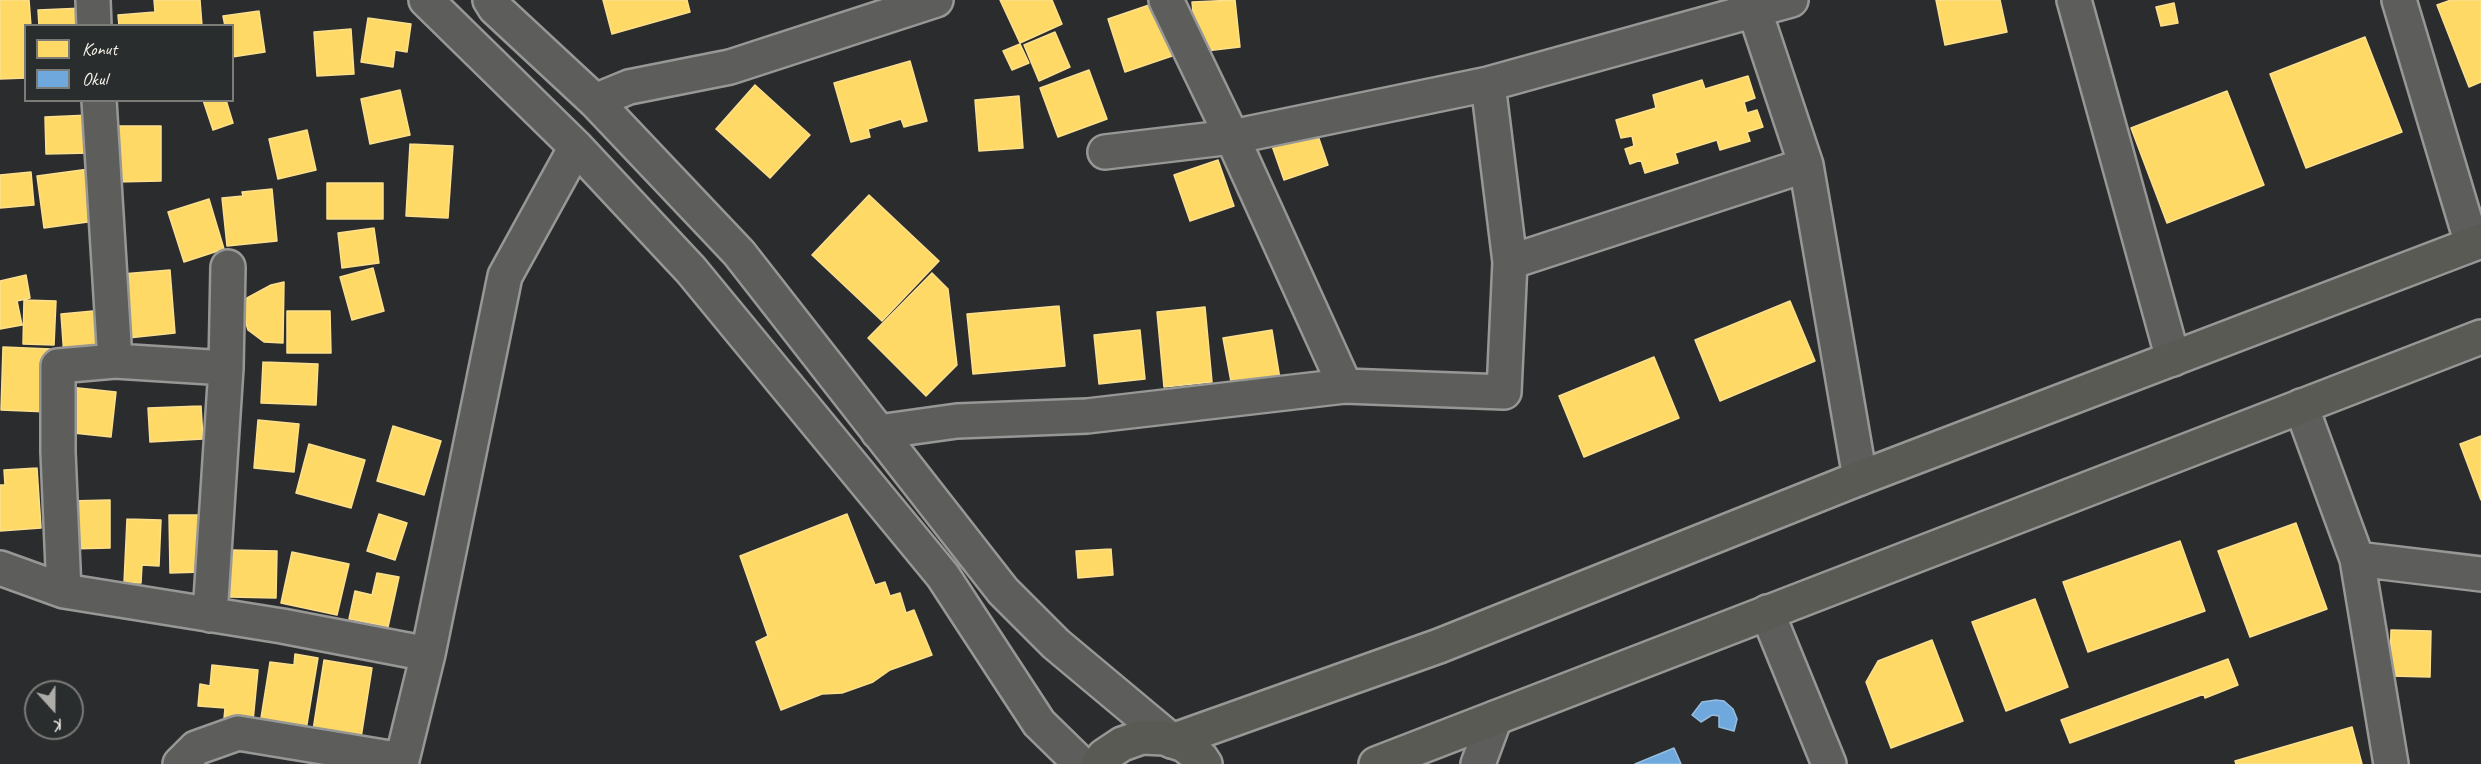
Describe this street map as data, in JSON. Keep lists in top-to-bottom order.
{
  "legend": ["Konut", "Okul"],
  "north": "bottom"
}
